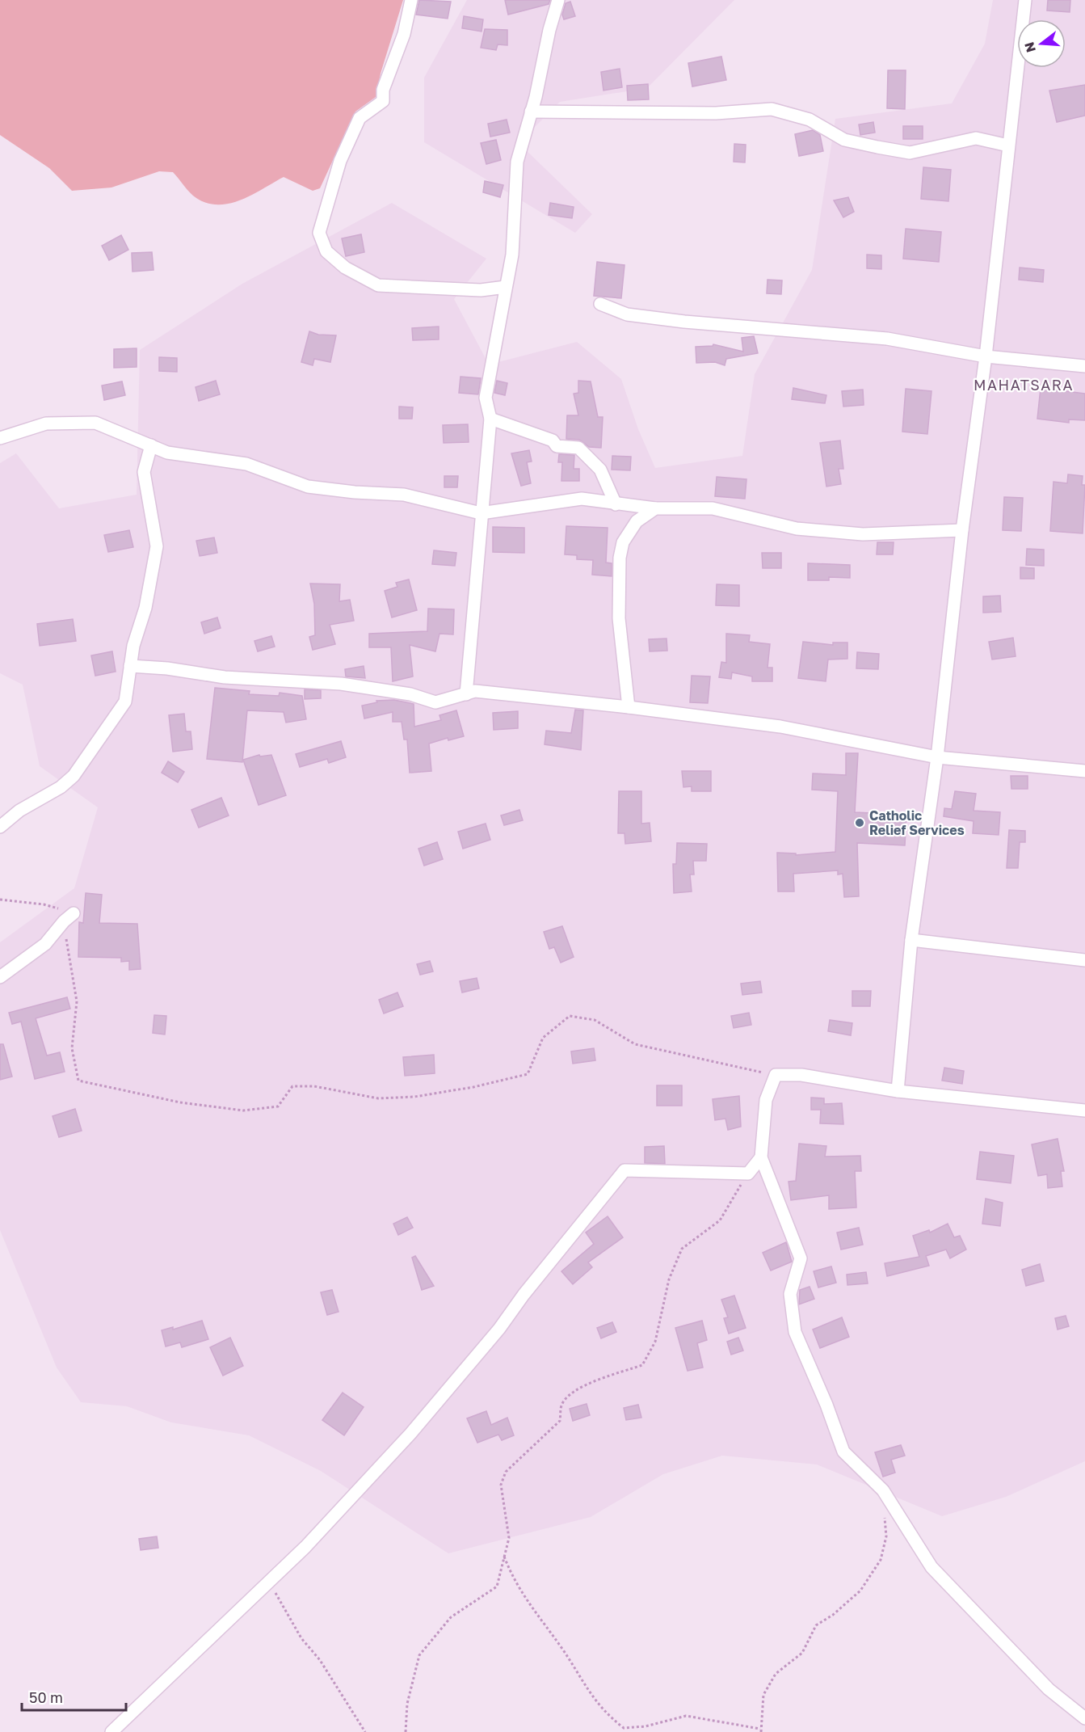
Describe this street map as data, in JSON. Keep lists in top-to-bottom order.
{
  "districts": ["MAHATSARA"],
  "places": ["Catholic Relief Services"],
  "scale_bar": "50 m",
  "north": "left"
}
